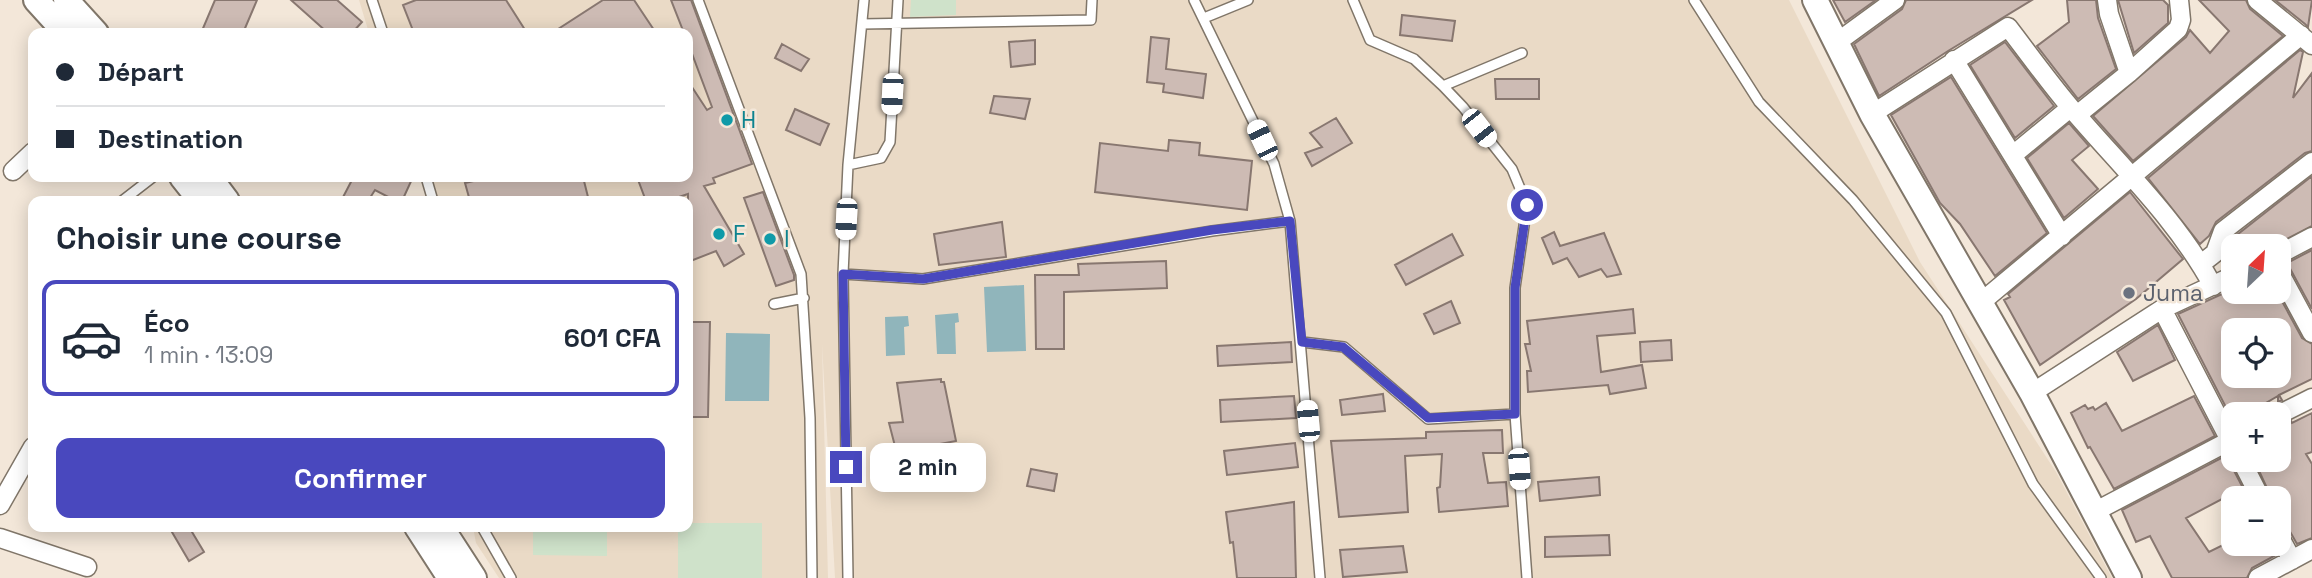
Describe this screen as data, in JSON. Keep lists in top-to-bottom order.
{
  "places": [
    "H",
    "F",
    "I",
    "Juma"
  ],
  "north": "top right",
  "page": {
    "banner": ["Départ", "Destination"],
    "heading": "Choisir une course",
    "map_buttons": ["+", "−"],
    "list": [
      {
        "name": "Éco",
        "note": "1 min · 13:09",
        "value": "601 CFA"
      }
    ],
    "buttons": "Confirmer",
    "bubble": "2 min"
  }
}
